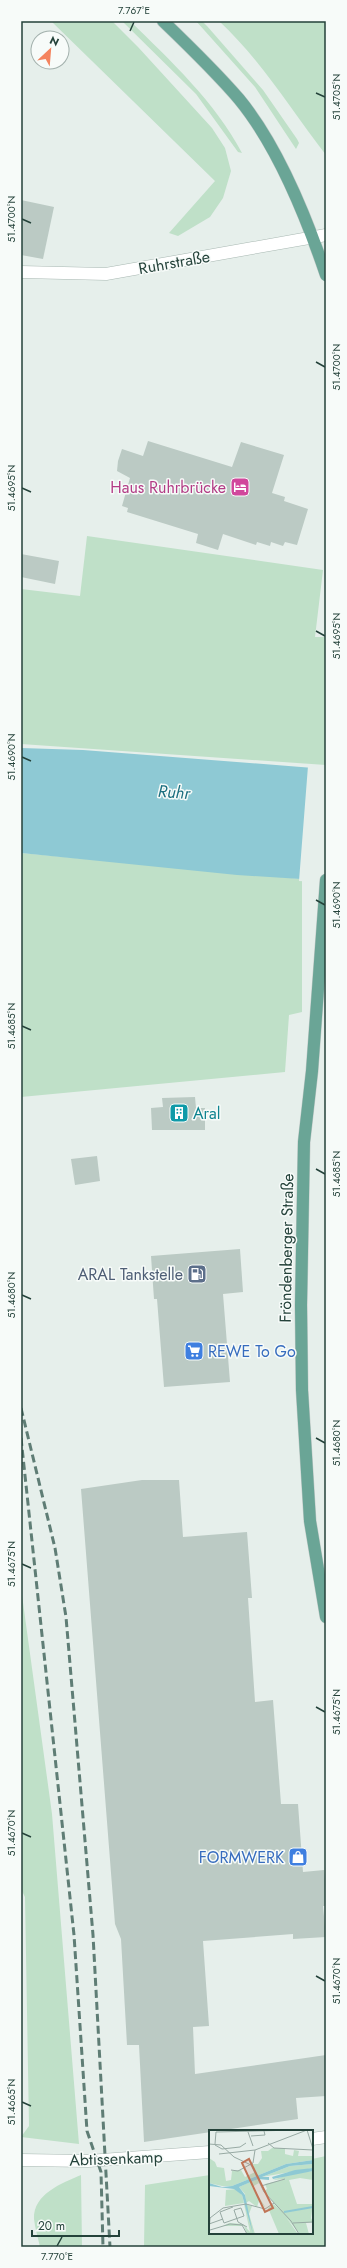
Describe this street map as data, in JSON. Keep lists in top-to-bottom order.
{
  "streets": {
    "main road": ["Fröndenberger Straße"],
    "street": ["Ruhrstraße", "Abtissenkamp"]
  },
  "water": ["Ruhr"],
  "places": {
    "hotel": ["Haus Ruhrbrücke"],
    "building": ["Aral"],
    "fuel station": ["ARAL Tankstelle"],
    "supermarket": ["REWE To Go"],
    "shop": ["FORMWERK"]
  },
  "scale_bar": "20 m",
  "north": "top right",
  "coordinates": [
    "7.767°E",
    "51.4705°N",
    "51.4700°N",
    "51.4695°N",
    "51.4690°N",
    "51.4685°N",
    "51.4680°N",
    "51.4675°N",
    "51.4670°N",
    "51.4665°N",
    "7.770°E"
  ]
}
